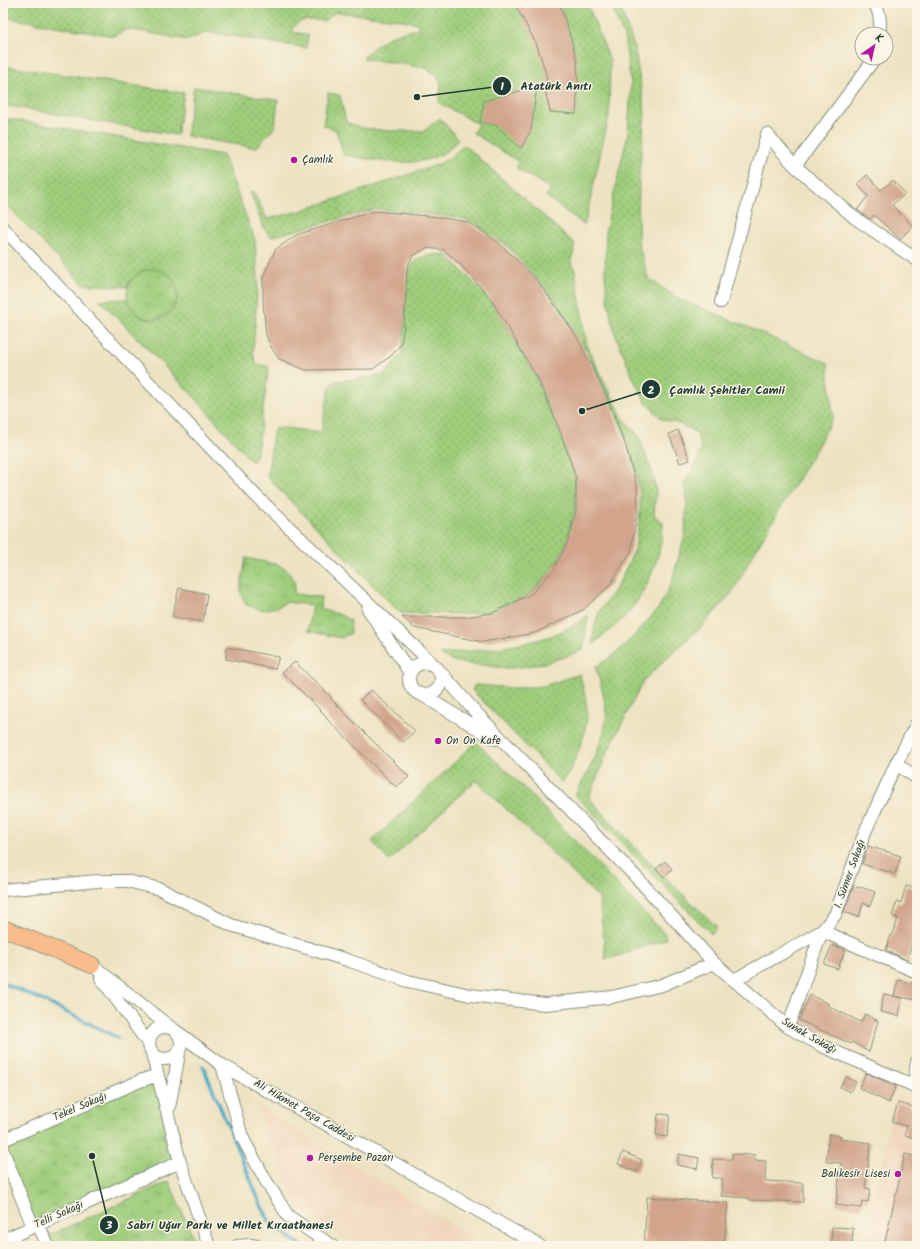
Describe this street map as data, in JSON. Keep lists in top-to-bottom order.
{
  "streets": {
    "street": [
      "1. Sümer Sokağı",
      "Sunak Sokağı",
      "Tekel Sokağı",
      "Ali Hikmet Paşa Caddesi",
      "Telli Sokağı"
    ]
  },
  "crossings": [
    ["1. Sümer Sokağı", "Sunak Sokağı"]
  ],
  "places": [
    "Atatürk Anıtı",
    "Çamlık",
    "Çamlık Şehitler Camii",
    "On On Kafe",
    "Sabri Uğur Parkı ve Millet Kıraathanesi",
    "Perşembe Pazarı",
    "Balıkesir Lisesi"
  ],
  "north": "top right"
}
